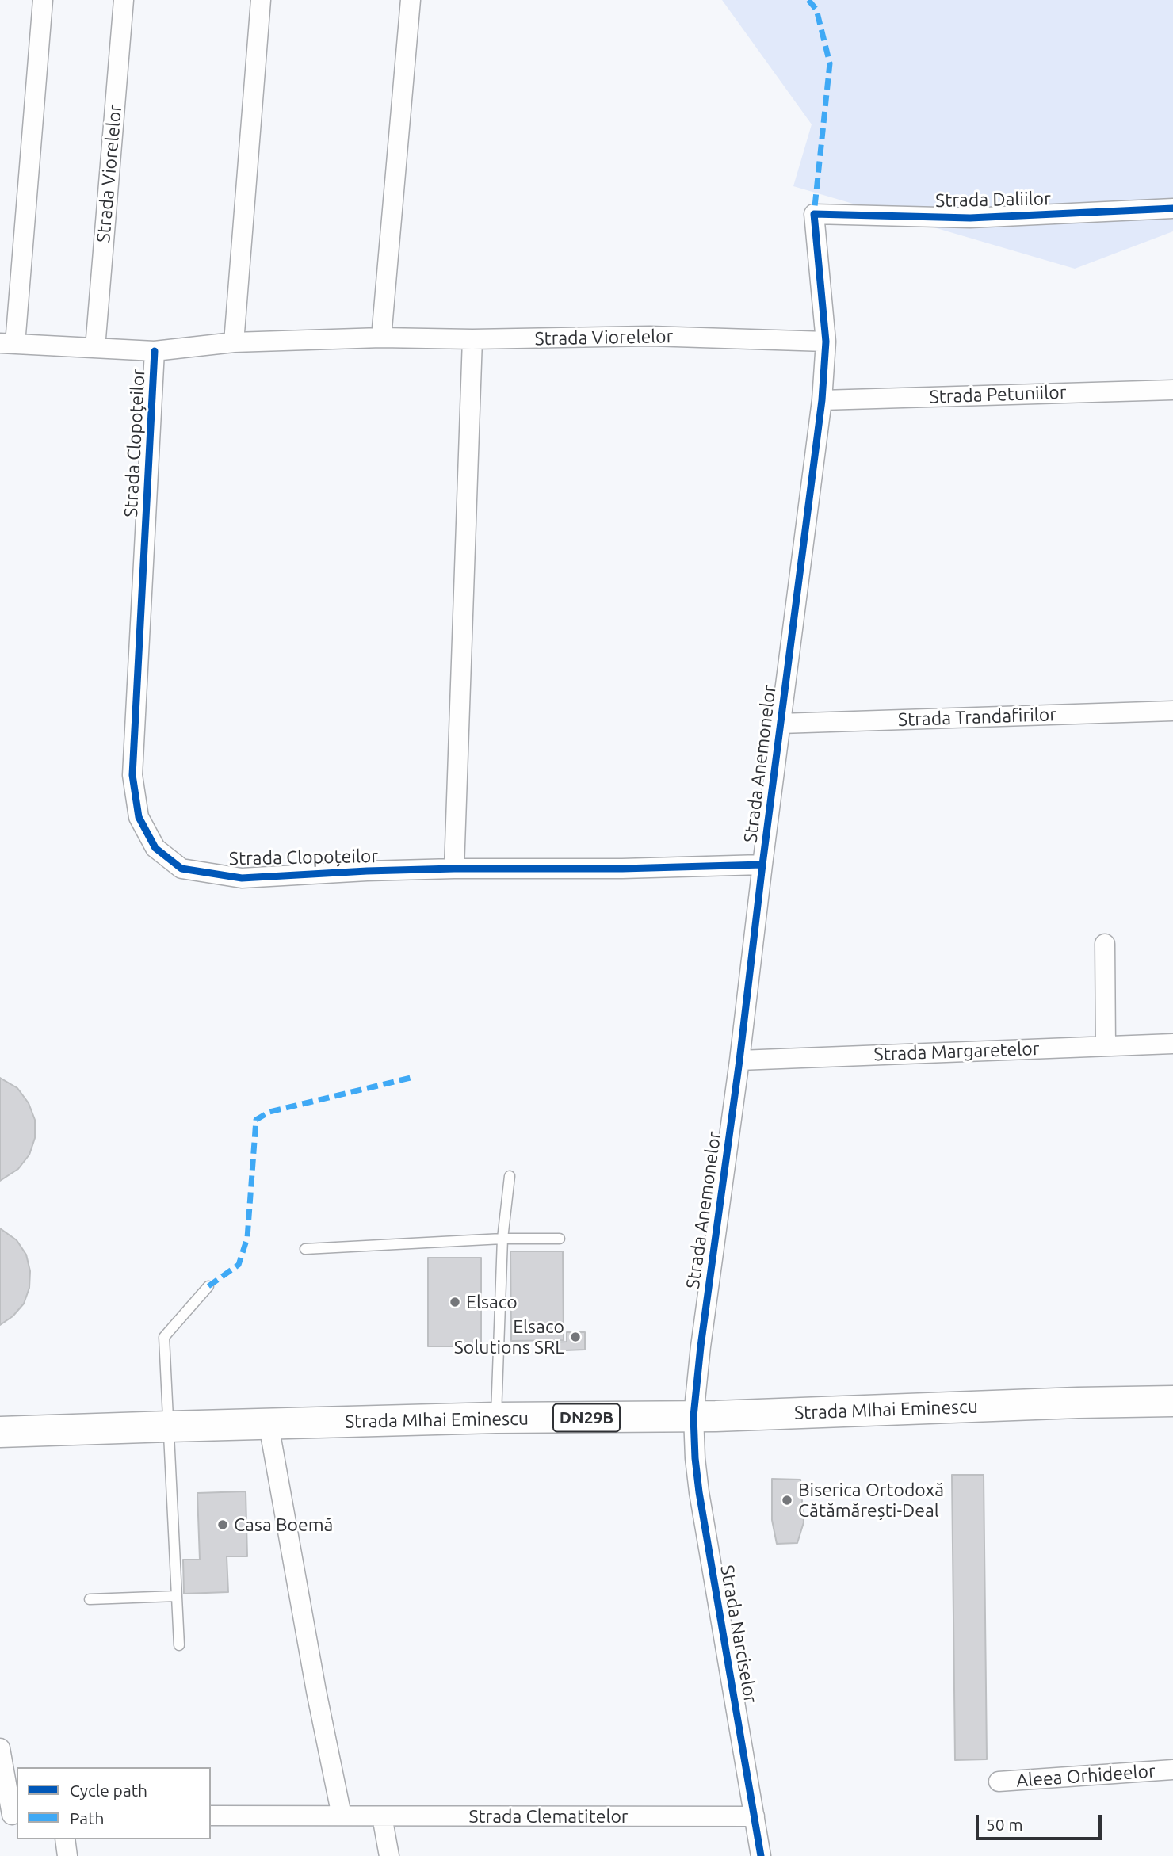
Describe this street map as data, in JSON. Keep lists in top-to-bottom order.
{
  "streets": {
    "main road": ["Strada MIhai Eminescu", "DN29B"],
    "street": [
      "Strada Viorelelor",
      "Strada Daliilor",
      "Strada Petuniilor",
      "Strada Clopoțeilor",
      "Strada Trandafirilor",
      "Strada Anemonelor",
      "Strada Margaretelor",
      "Strada Narciselor",
      "Aleea Orhideelor",
      "Strada Clematitelor"
    ]
  },
  "crossings": [
    ["Strada Viorelelor", "Strada Clopoțeilor"],
    ["Strada Viorelelor", "Strada Anemonelor"],
    ["Strada Daliilor", "Strada Anemonelor"],
    ["Strada Petuniilor", "Strada Anemonelor"],
    ["Strada Clopoțeilor", "Strada Anemonelor"],
    ["Strada Trandafirilor", "Strada Anemonelor"],
    ["Strada Anemonelor", "Strada Margaretelor"],
    ["Strada Anemonelor", "Strada MIhai Eminescu"],
    ["Strada Anemonelor", "Strada Narciselor"],
    ["Strada MIhai Eminescu", "Strada Narciselor"],
    ["Strada Narciselor", "Strada Clematitelor"]
  ],
  "places": [
    "Elsaco",
    "Elsaco Solutions SRL",
    "Biserica Ortodoxă Cătămărești-Deal",
    "Casa Boemă"
  ],
  "legend": ["Cycle path", "Path"],
  "scale_bar": "50 m"
}
